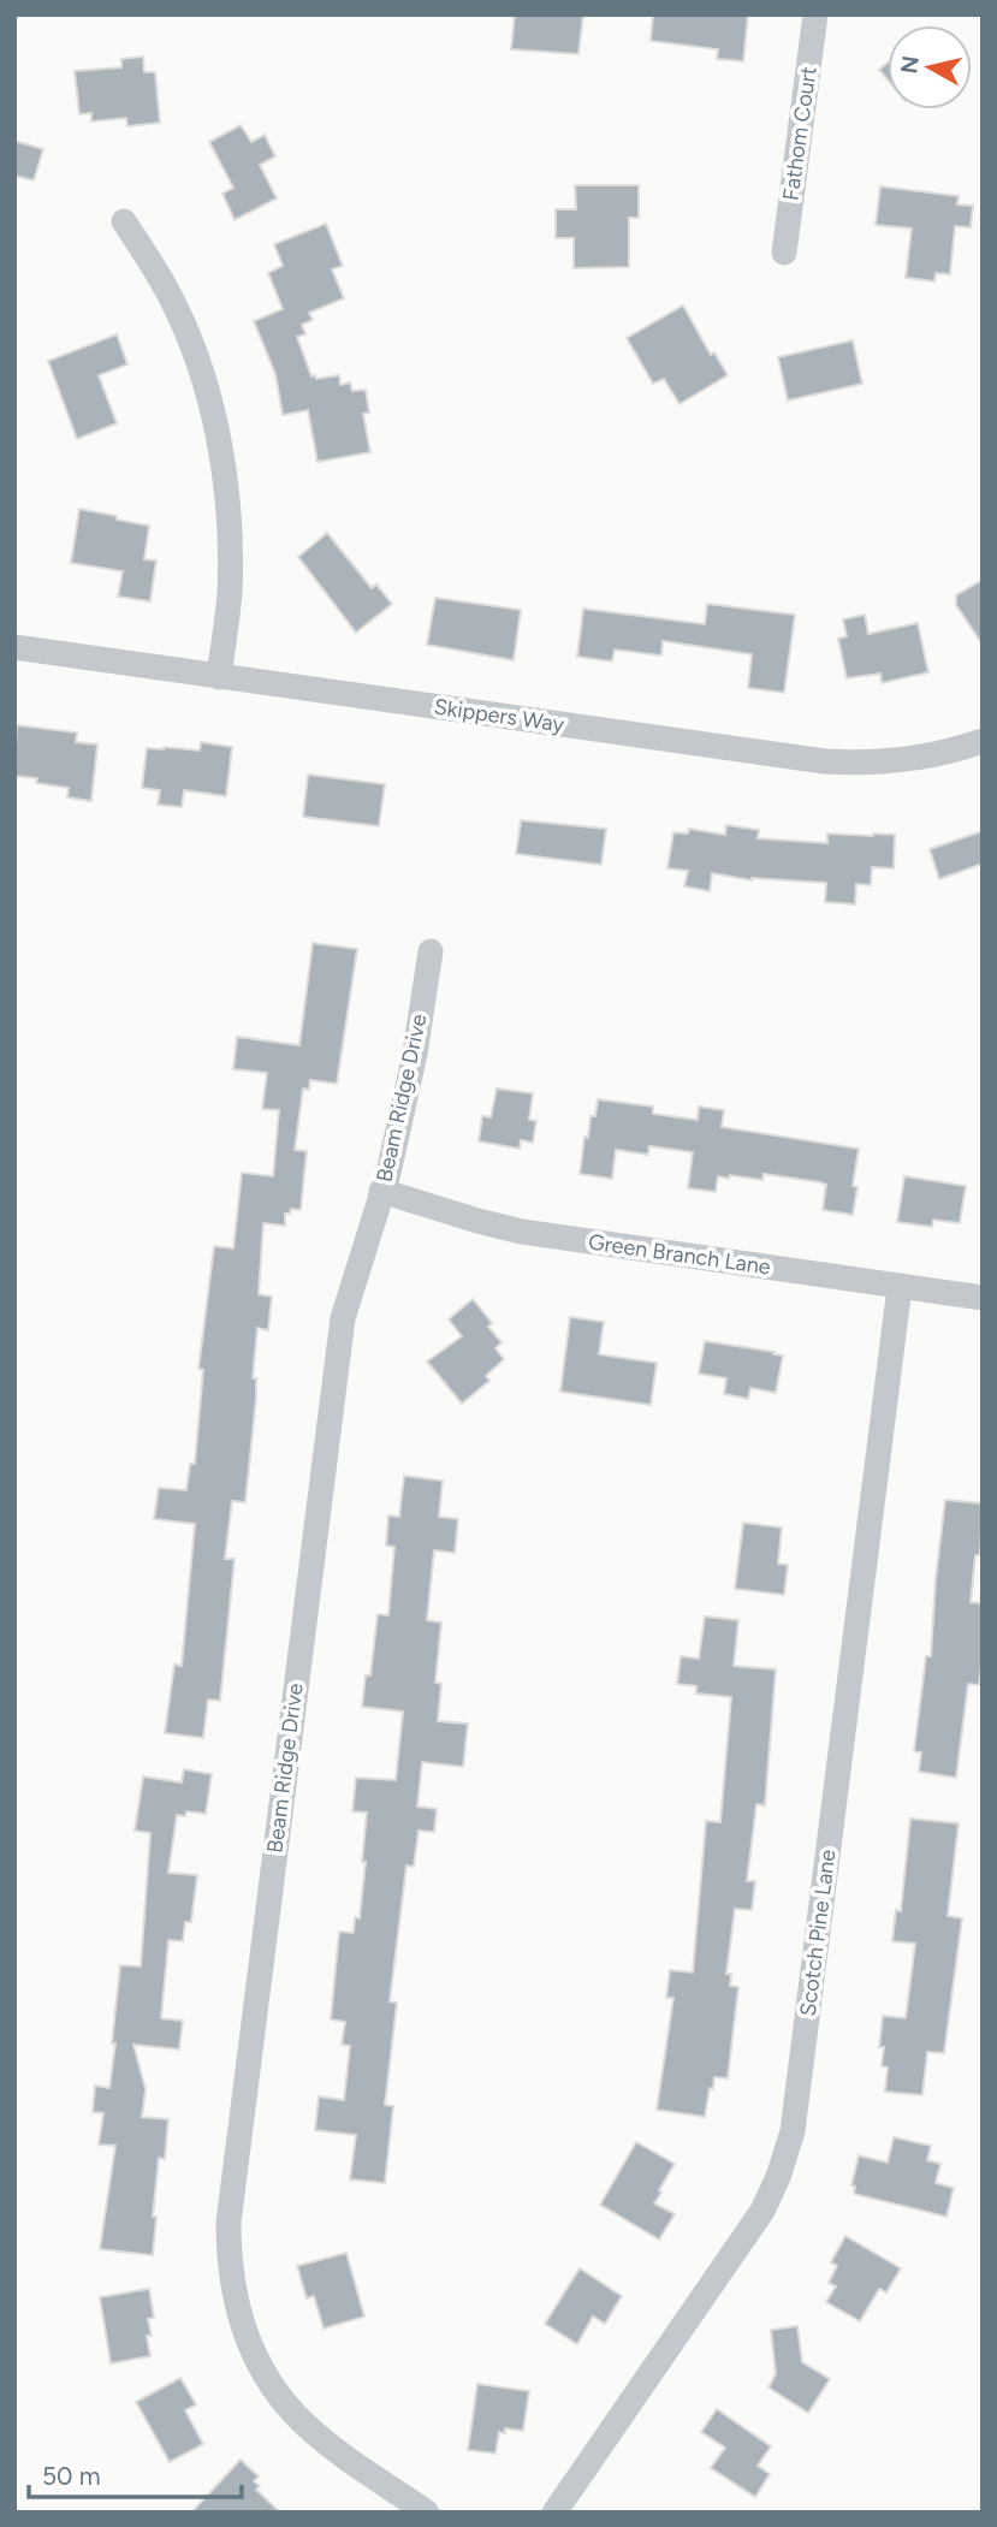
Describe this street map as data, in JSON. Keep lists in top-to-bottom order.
{
  "streets": {
    "street": [
      "Fathom Court",
      "Skippers Way",
      "Beam Ridge Drive",
      "Green Branch Lane",
      "Scotch Pine Lane"
    ]
  },
  "crossings": [
    ["Beam Ridge Drive", "Green Branch Lane"],
    ["Green Branch Lane", "Scotch Pine Lane"]
  ],
  "scale_bar": "50 m",
  "north": "left"
}
